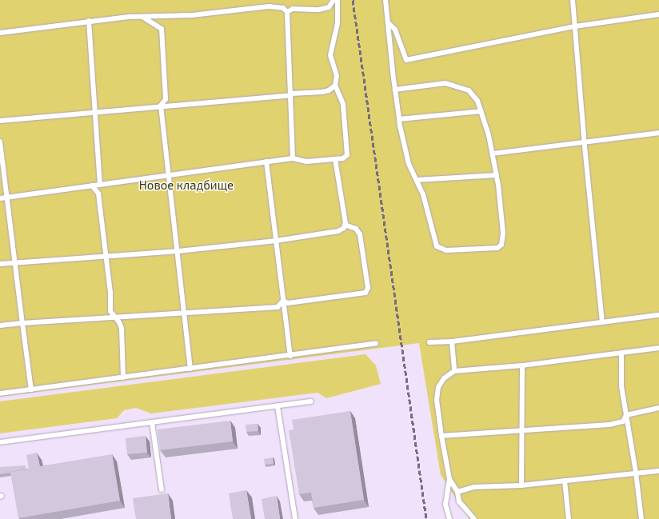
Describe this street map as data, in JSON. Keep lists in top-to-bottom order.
{
  "parks": ["Новое кладбище"]
}
